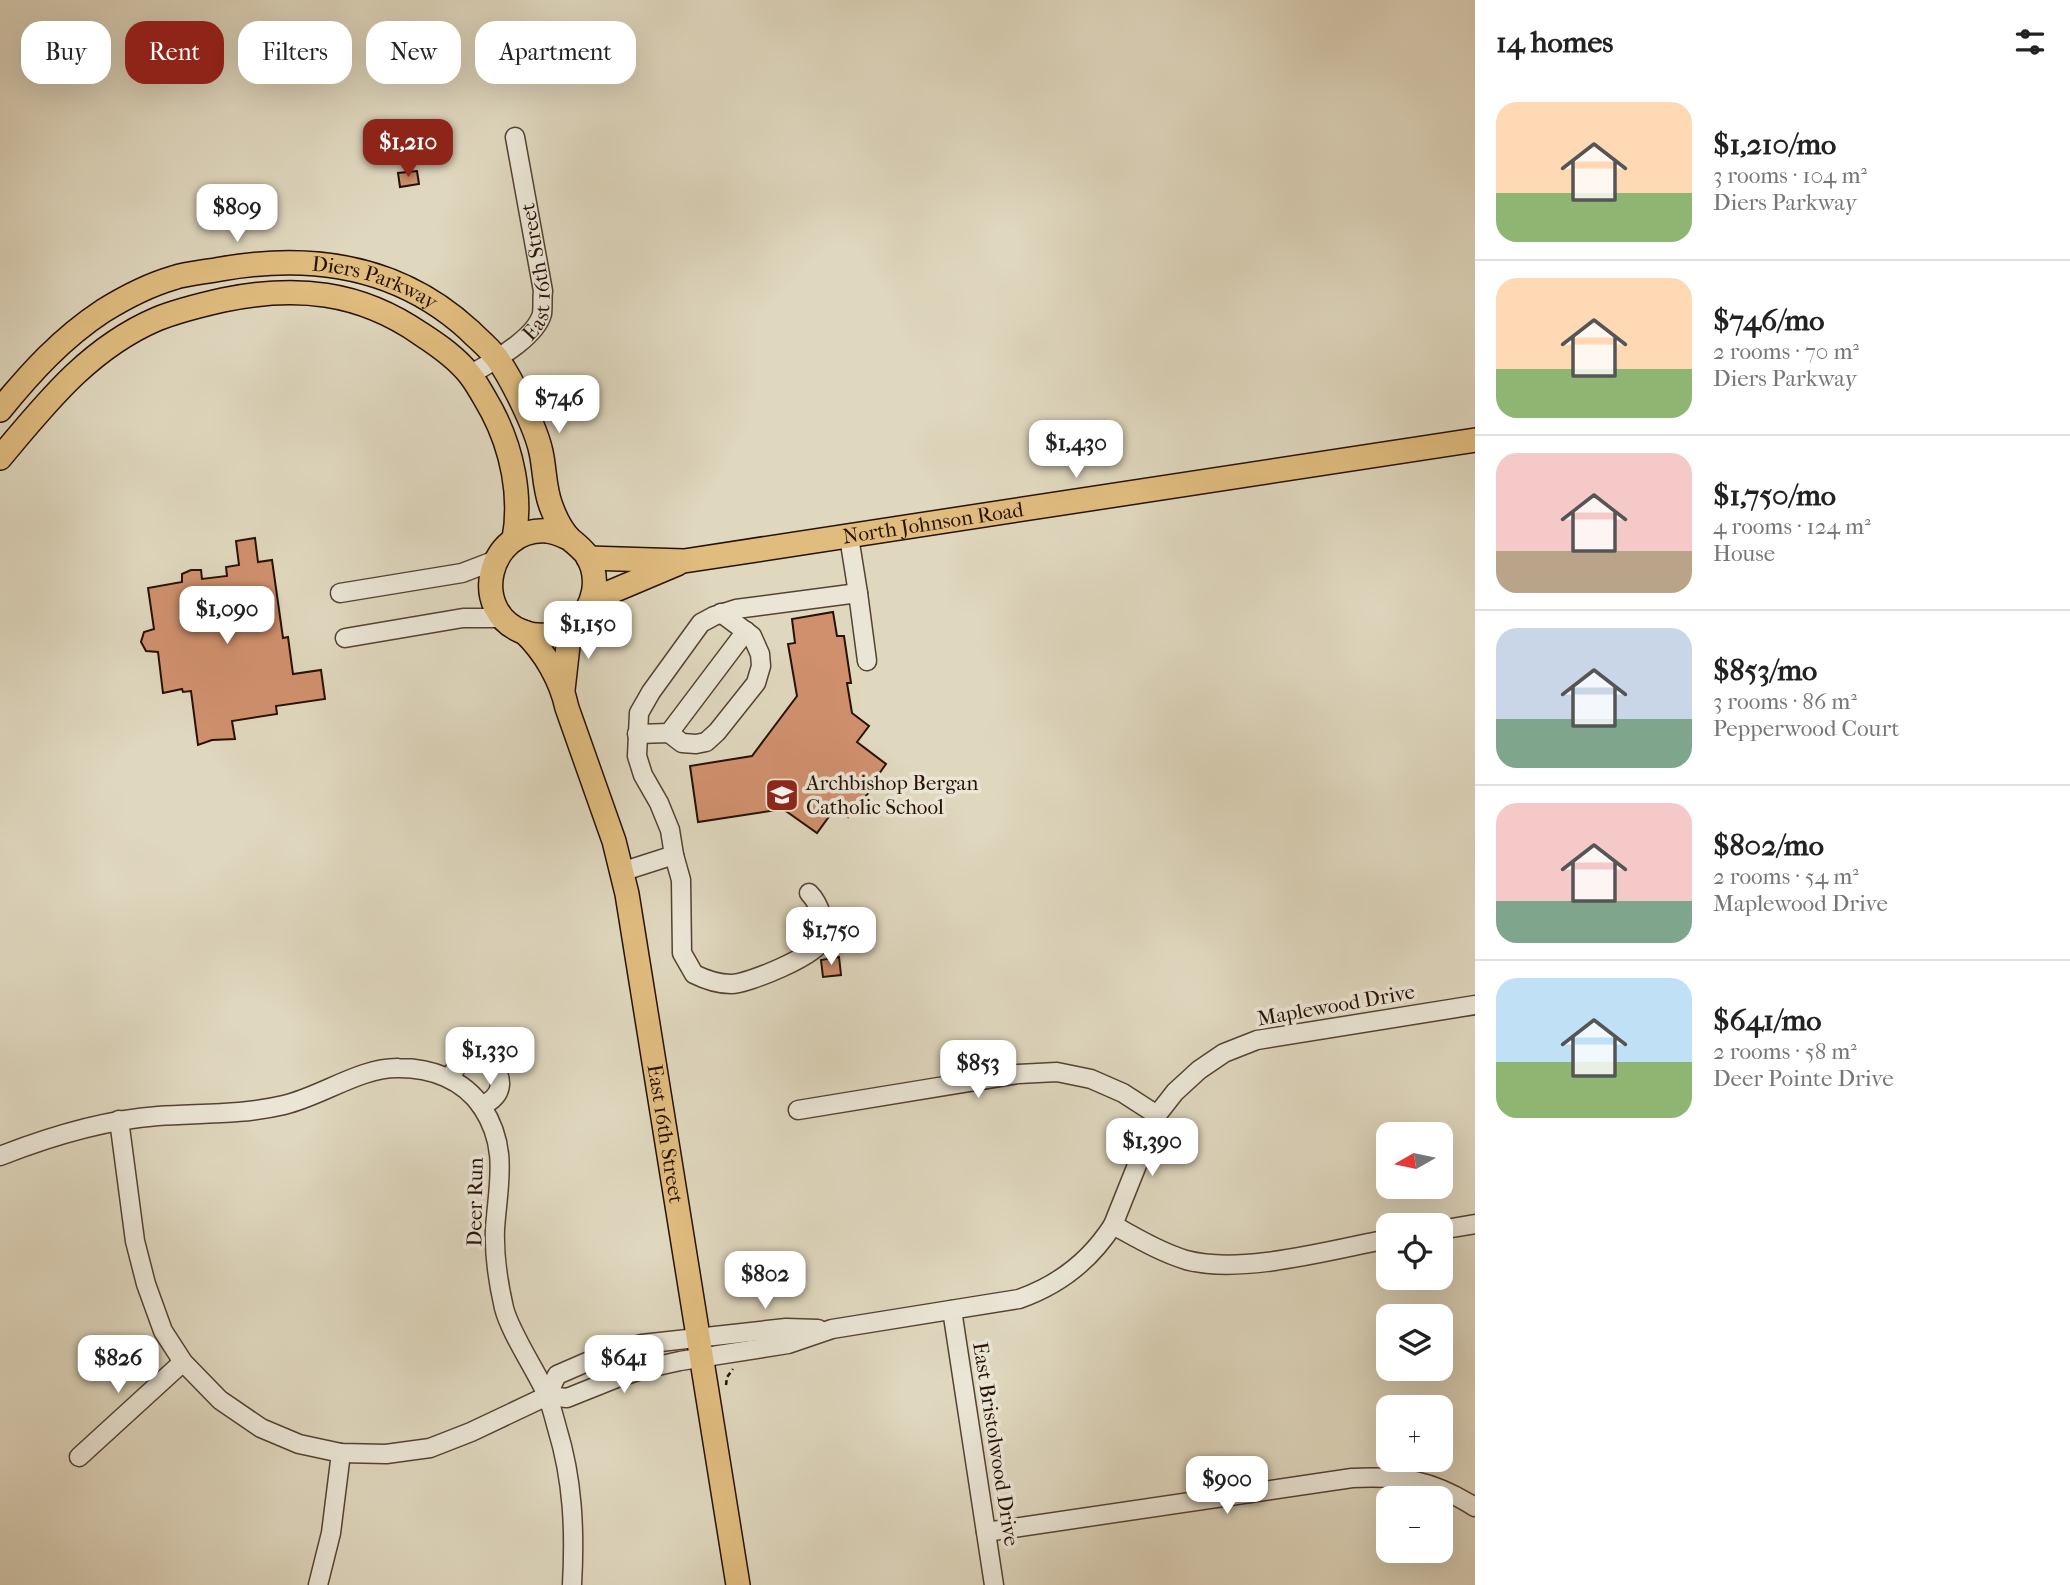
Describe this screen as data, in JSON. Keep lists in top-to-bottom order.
{
  "streets": {
    "main road": ["East 16th Street", "Diers Parkway", "North Johnson Road"],
    "street": ["Maplewood Drive", "Deer Run", "East Bristolwood Drive"]
  },
  "crossings": [
    ["East 16th Street", "Diers Parkway"],
    ["East 16th Street", "North Johnson Road"],
    ["East 16th Street", "Maplewood Drive"],
    ["Diers Parkway", "North Johnson Road"],
    ["Maplewood Drive", "East Bristolwood Drive"]
  ],
  "places": {
    "school or university": ["Archbishop Bergan Catholic School"]
  },
  "north": "left",
  "page": {
    "heading": "14 homes",
    "chip": [
      "Buy",
      "Rent",
      "Filters",
      "New",
      "Apartment"
    ],
    "list": [
      {
        "name": "$1,210/mo",
        "note": "3 rooms · 104 m² · Diers Parkway"
      },
      {
        "name": "$746/mo",
        "note": "2 rooms · 70 m² · Diers Parkway"
      },
      {
        "name": "$1,750/mo",
        "note": "4 rooms · 124 m² · House"
      },
      {
        "name": "$853/mo",
        "note": "3 rooms · 86 m² · Pepperwood Court"
      },
      {
        "name": "$802/mo",
        "note": "2 rooms · 54 m² · Maplewood Drive"
      },
      {
        "name": "$641/mo",
        "note": "2 rooms · 58 m² · Deer Pointe Drive"
      }
    ],
    "price": [
      "$1,210",
      "$809",
      "$746",
      "$1,430",
      "$1,090",
      "$1,150",
      "$1,750",
      "$1,330",
      "$853",
      "$1,390",
      "$802",
      "$826",
      "$641",
      "$900"
    ],
    "map_buttons": ["+", "−"]
  }
}
